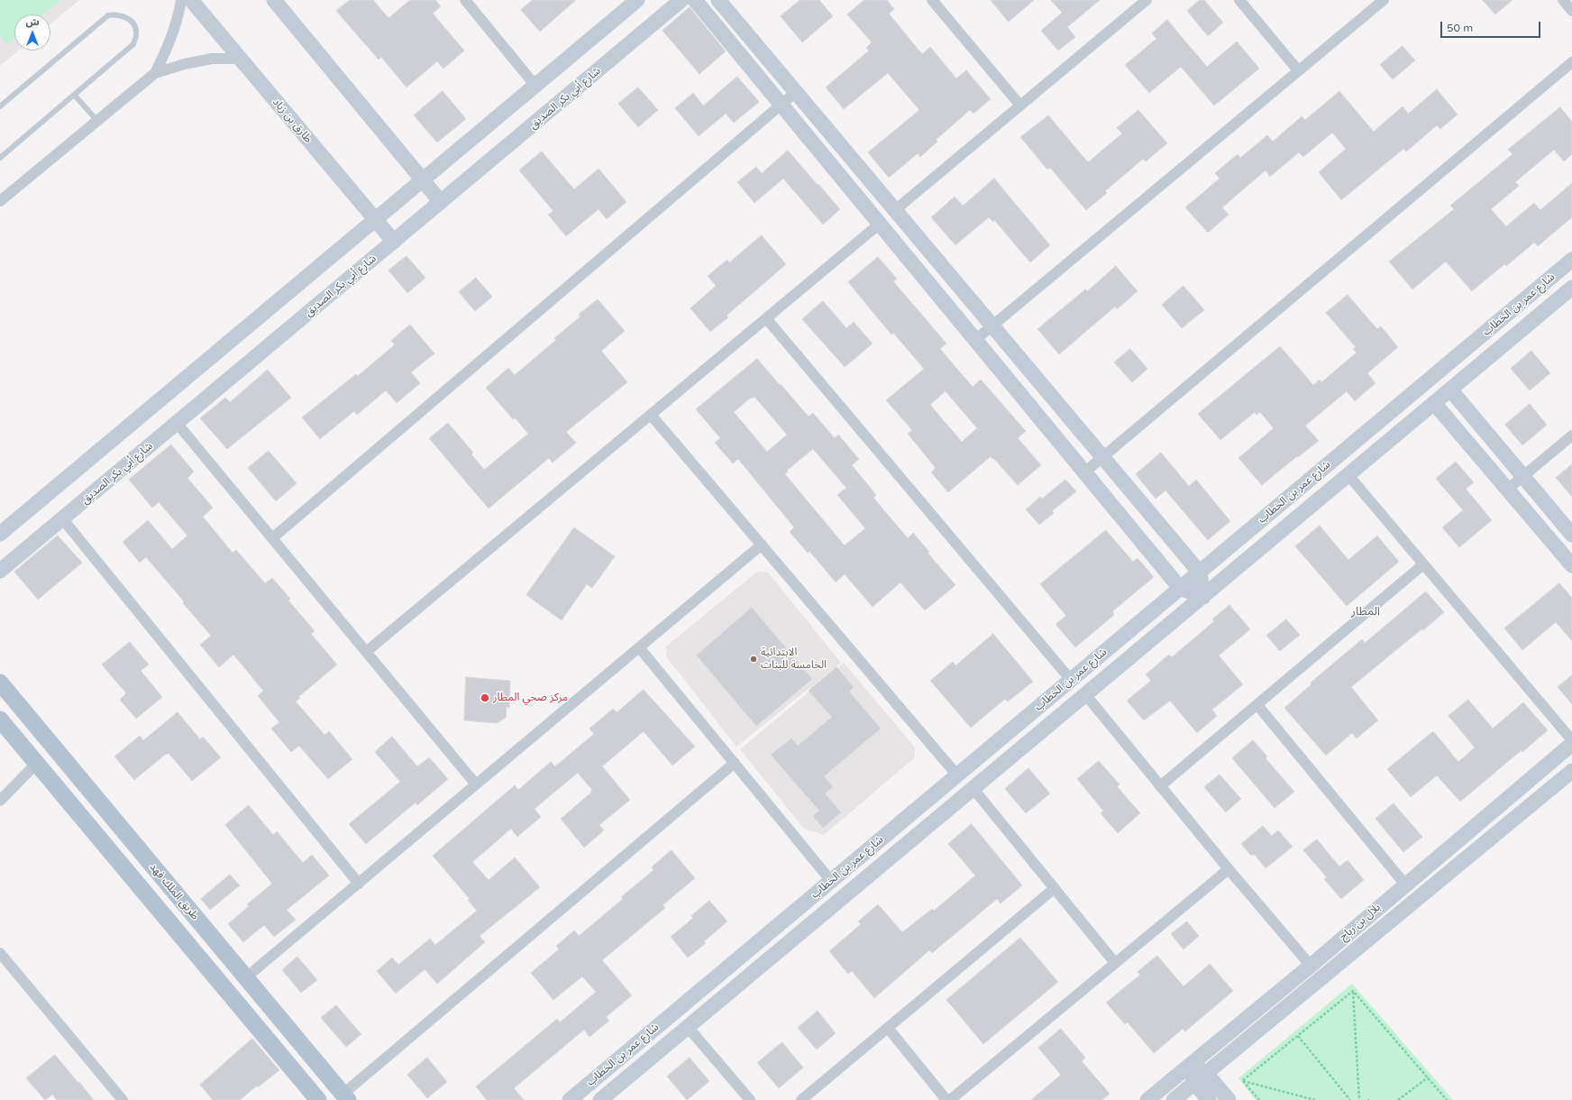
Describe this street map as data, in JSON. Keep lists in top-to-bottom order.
{
  "streets": {
    "main road": ["طريق الملك فهد"],
    "street": [
      "شارع أبي بكر الصديق",
      "طارق بن زياد",
      "شارع عمر بن الخطاب",
      "بلال بن رباح"
    ]
  },
  "crossings": [
    ["شارع أبي بكر الصديق", "طارق بن زياد"]
  ],
  "districts": ["المطار"],
  "places": ["الابتدائية الخامسة للبنات", "مركز صحي المطار"],
  "scale_bar": "50 m",
  "north": "top"
}
